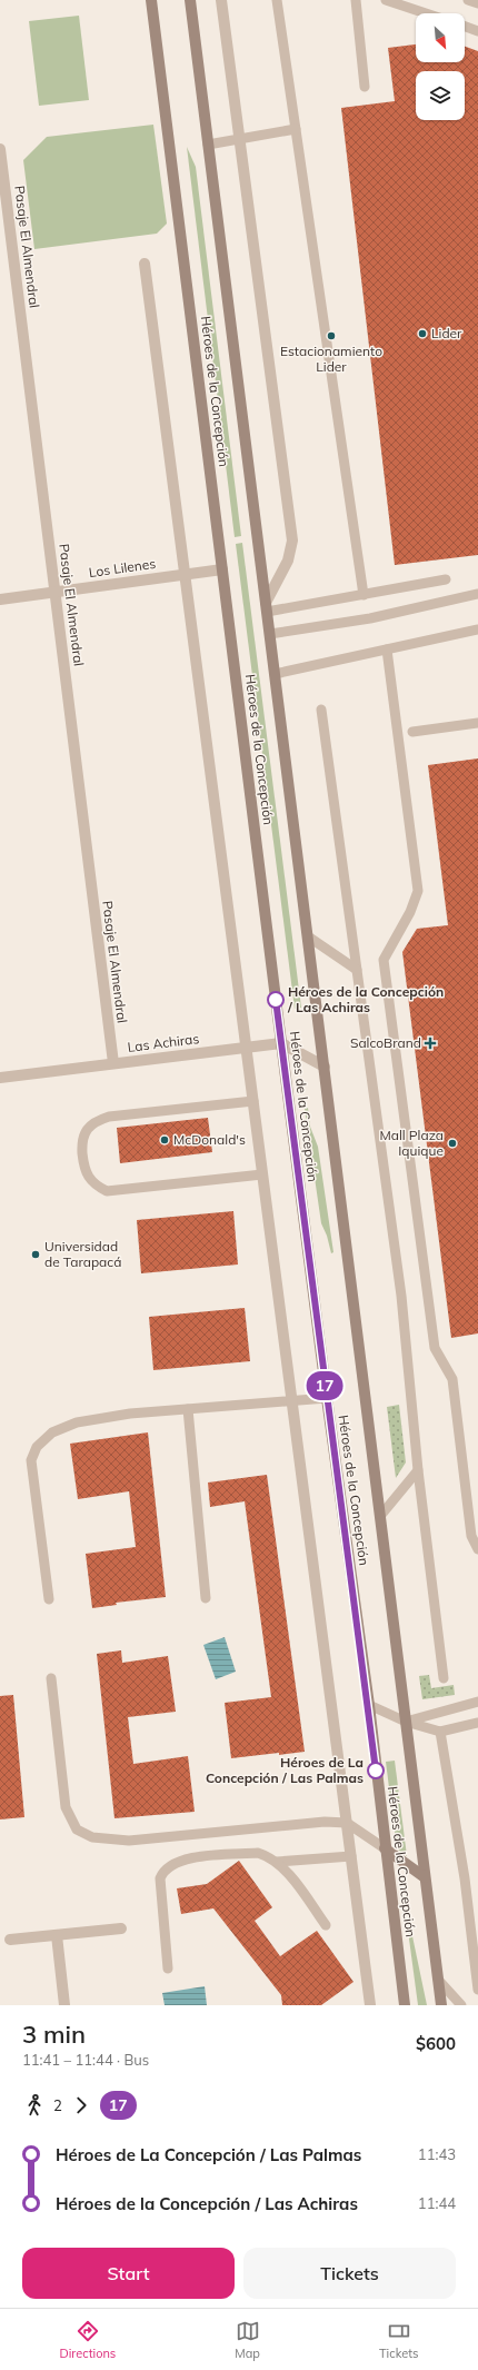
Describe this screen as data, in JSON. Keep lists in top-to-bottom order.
{
  "streets": {
    "main road": ["Héroes de la Concepción"],
    "street": ["Pasaje El Almendral", "Los Lilenes", "Las Achiras"]
  },
  "crossings": [
    ["Pasaje El Almendral", "Los Lilenes"],
    ["Pasaje El Almendral", "Las Achiras"],
    ["Héroes de la Concepción", "Los Lilenes"],
    ["Héroes de la Concepción", "Las Achiras"]
  ],
  "places": {
    "other": [
      "Lider",
      "Estacionamiento Lider",
      "Héroes de la Concepción / Las Achiras",
      "McDonald's",
      "Mall Plaza Iquique",
      "Universidad de Tarapacá",
      "Héroes de La Concepción / Las Palmas"
    ],
    "health": ["SalcoBrand"]
  },
  "lines": ["bus line 17"],
  "north": "bottom right",
  "page": {
    "on_map": "17",
    "heading": ["3 min", "11:41 – 11:44 · Bus", "$600"],
    "legs": ["2", "17"],
    "list": [
      {
        "name": "Héroes de La Concepción / Las Palmas",
        "value": "11:43"
      },
      {
        "name": "Héroes de la Concepción / Las Achiras",
        "value": "11:44"
      }
    ],
    "buttons": ["Start", "Tickets"],
    "tabs": ["Directions", "Map", "Tickets"]
  }
}
